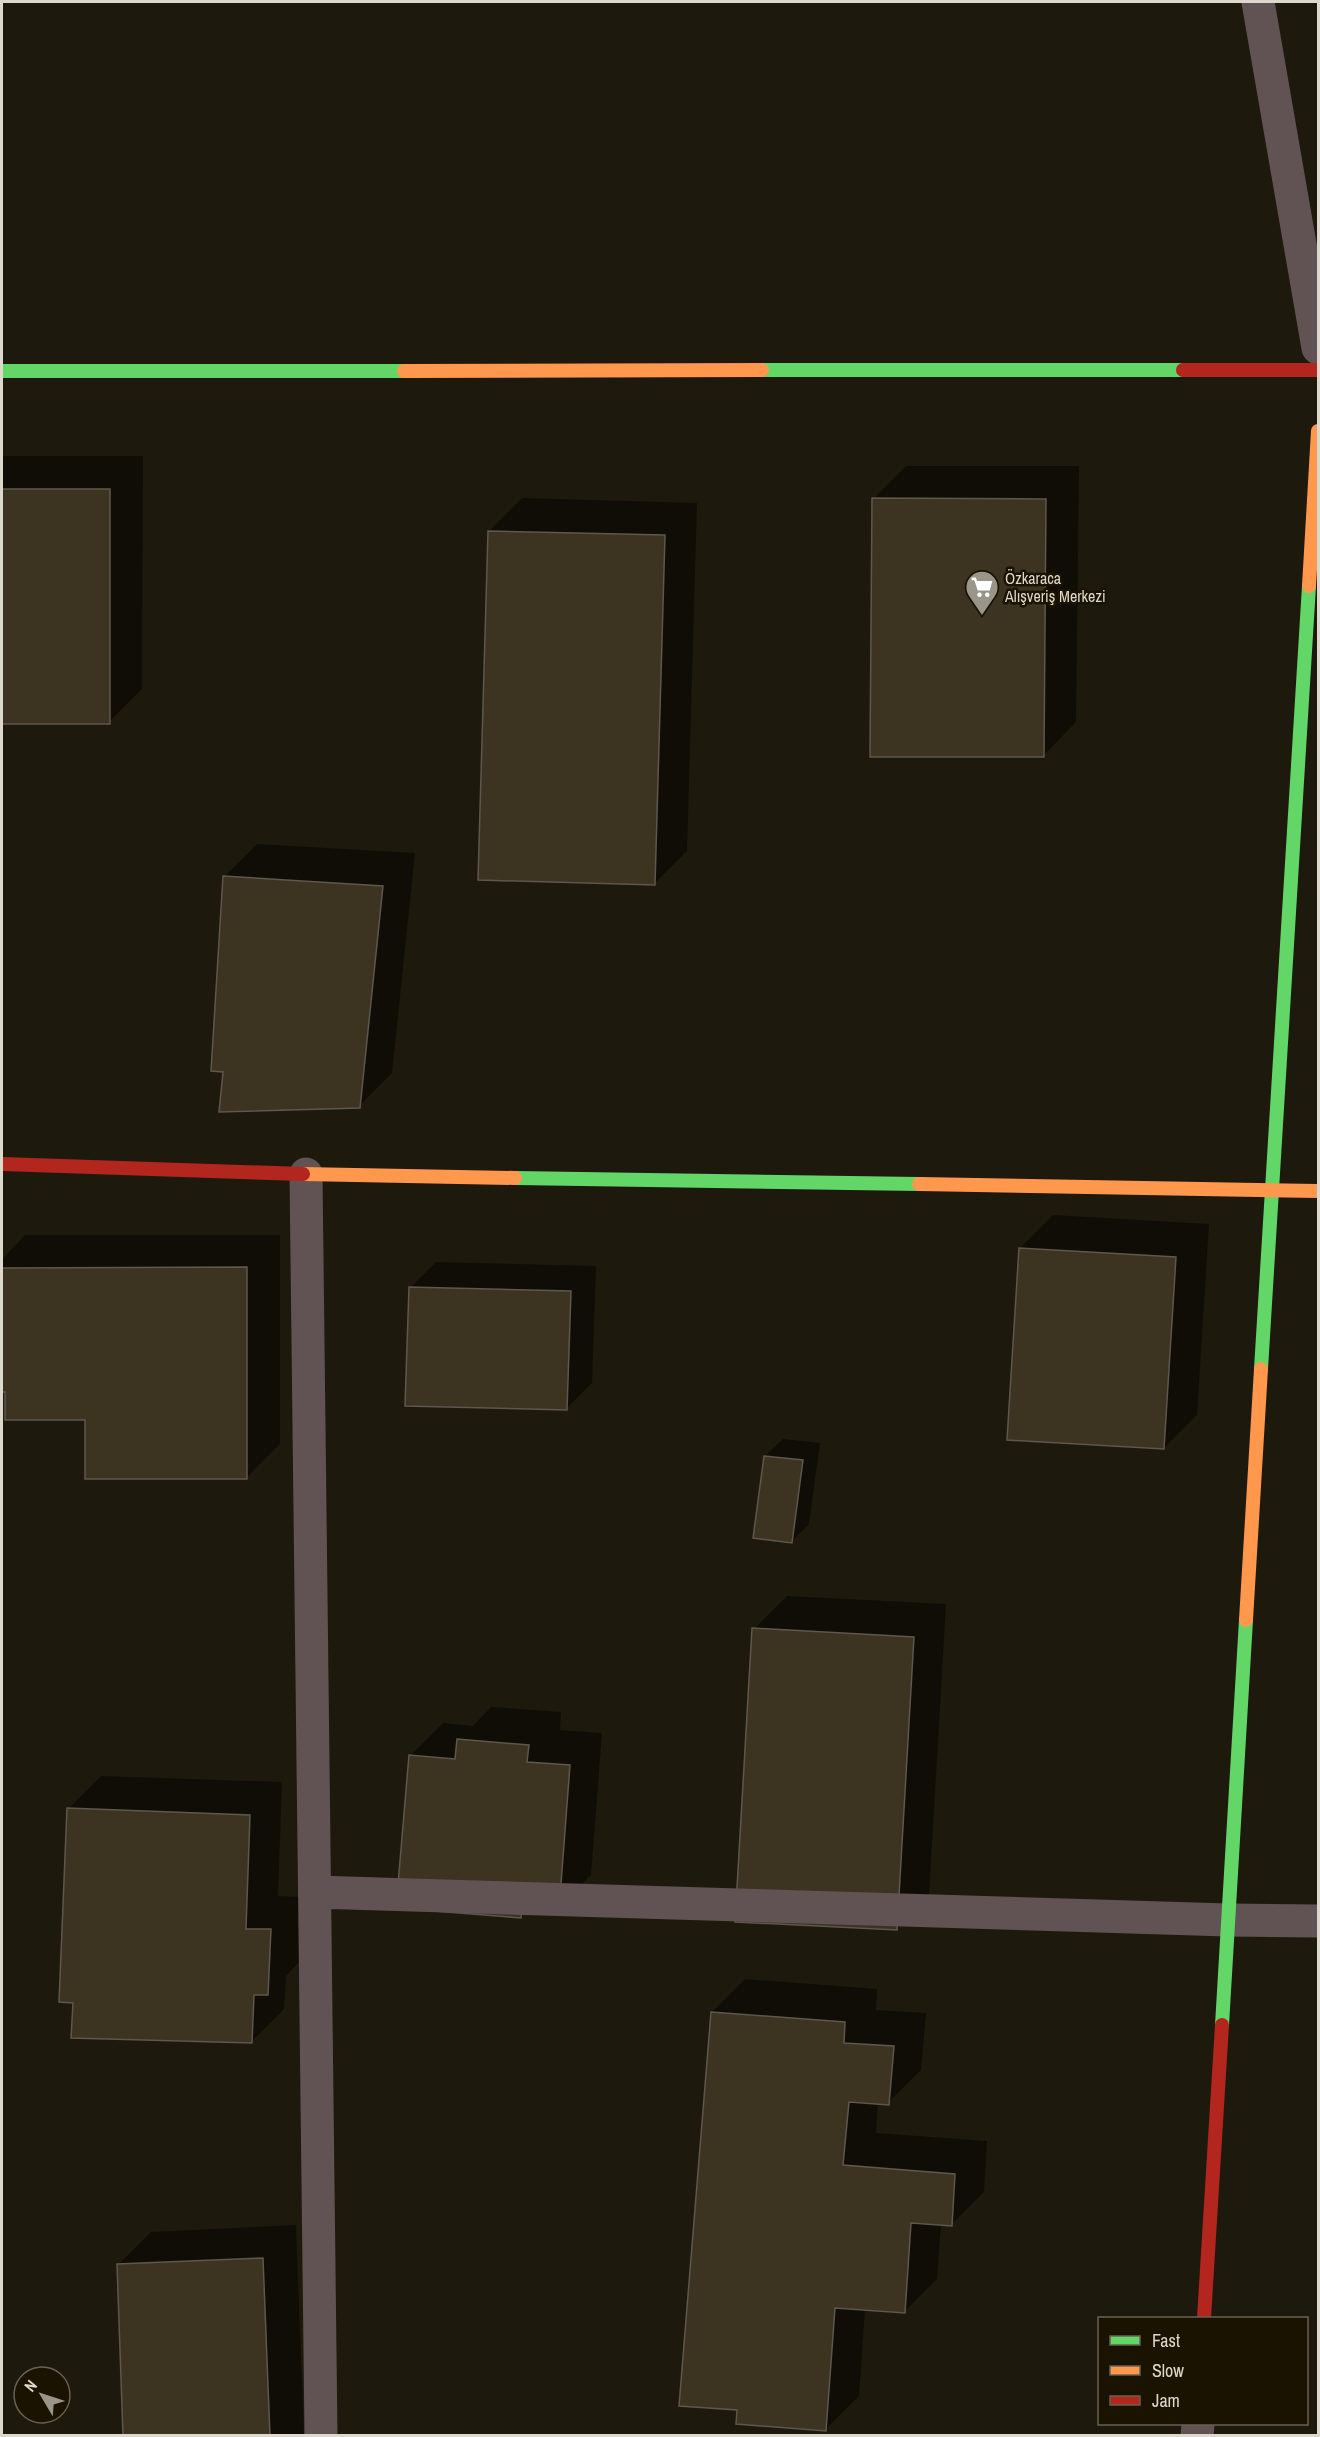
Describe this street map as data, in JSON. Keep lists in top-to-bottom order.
{
  "places": {
    "supermarket": ["Özkaraca Alışveriş Merkezi"]
  },
  "legend": ["Fast", "Slow", "Jam"],
  "north": "top left"
}
